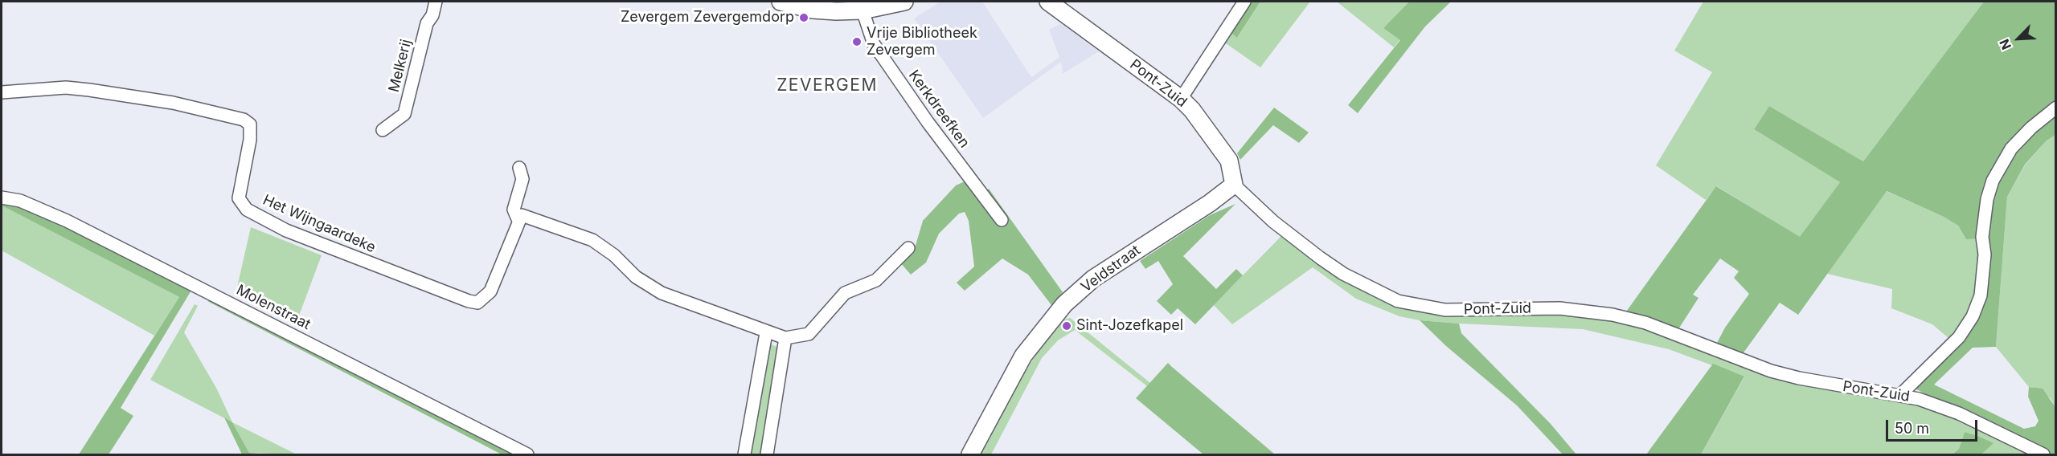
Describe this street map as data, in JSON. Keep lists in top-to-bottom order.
{
  "streets": {
    "street": [
      "Melkerij",
      "Pont-Zuid",
      "Kerkdreefken",
      "Het Wijngaardeke",
      "Veldstraat",
      "Molenstraat"
    ]
  },
  "crossings": [
    ["Pont-Zuid", "Veldstraat"]
  ],
  "districts": ["ZEVERGEM"],
  "places": ["Zevergem Zevergemdorp", "Vrije Bibliotheek Zevergem", "Sint-Jozefkapel"],
  "scale_bar": "50 m",
  "north": "bottom left"
}
